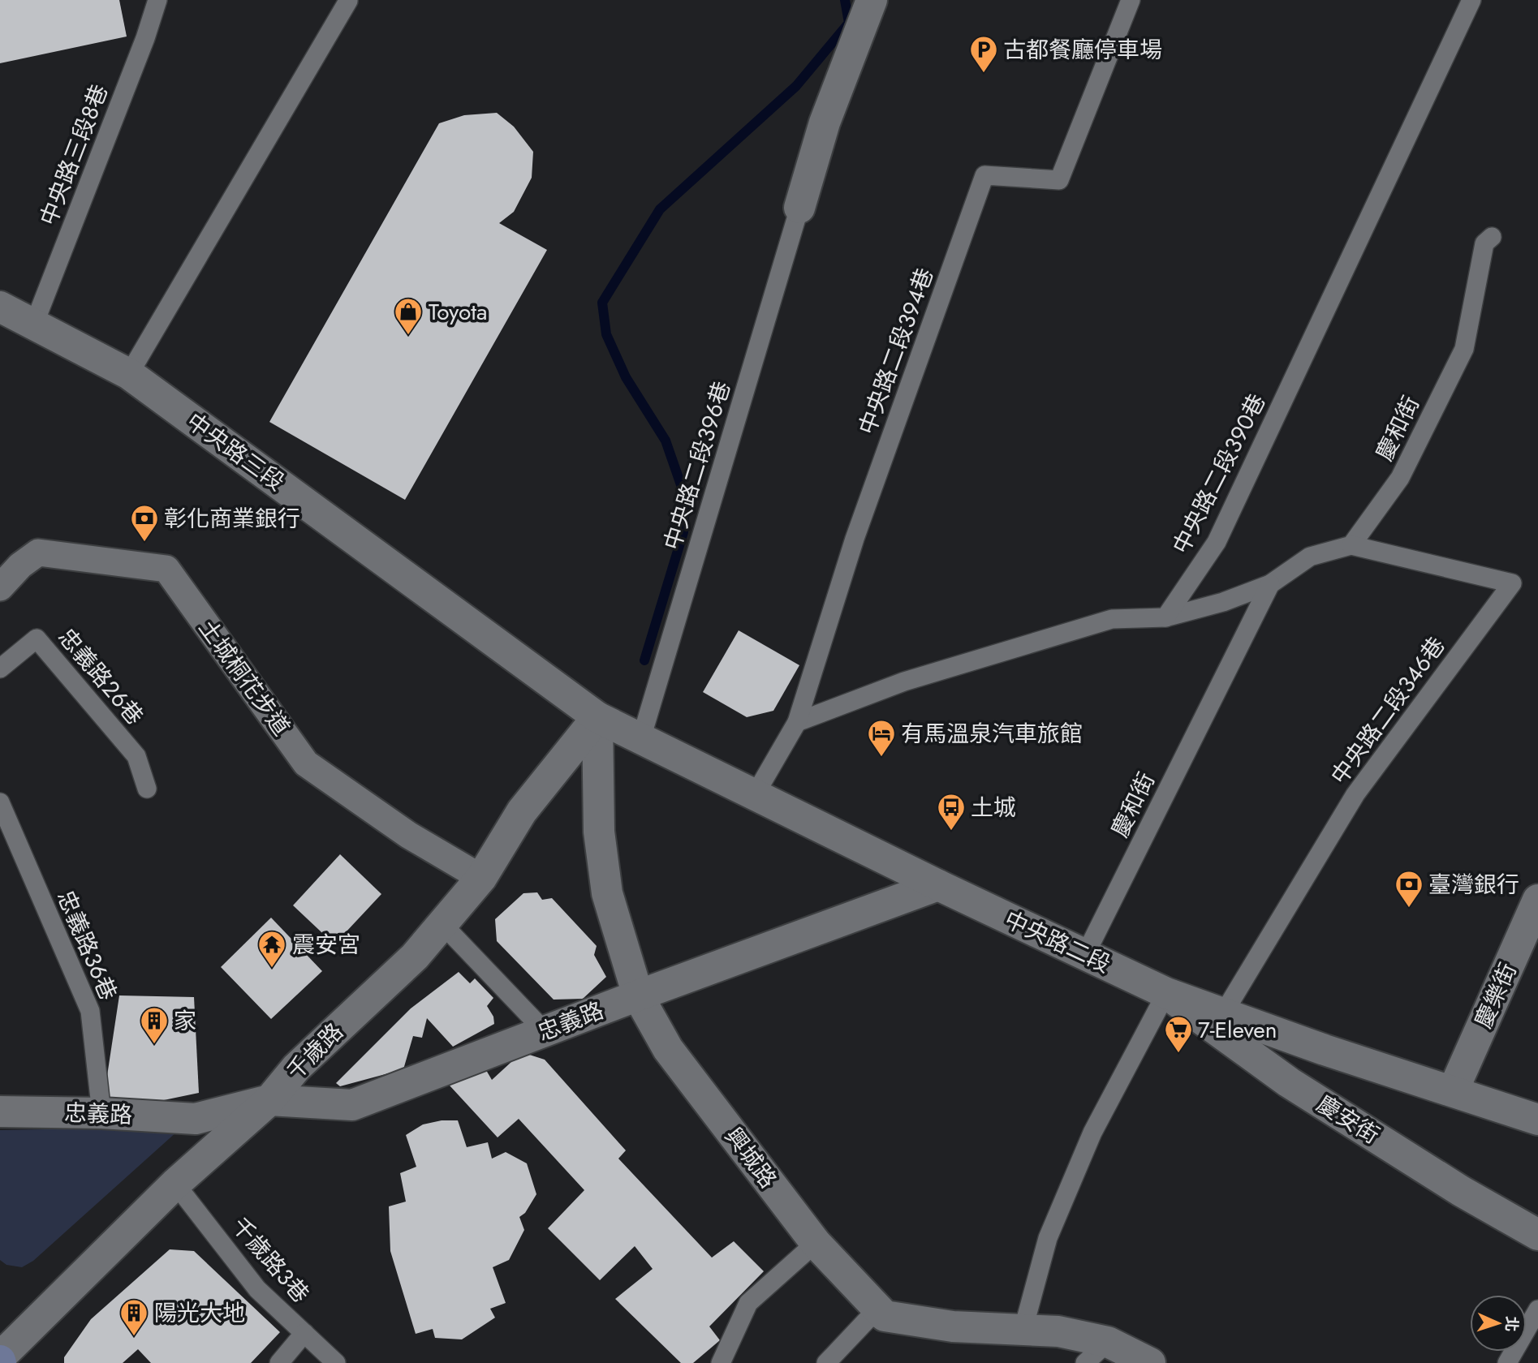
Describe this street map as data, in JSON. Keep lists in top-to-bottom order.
{
  "streets": {
    "street": [
      "中央路三段",
      "土城桐花步道",
      "中央路二段",
      "慶樂街",
      "忠義路",
      "千歲路",
      "慶安街",
      "興城路"
    ],
    "lane": [
      "中央路三段8巷",
      "中央路二段394巷",
      "慶和街",
      "中央路二段396巷",
      "中央路二段390巷",
      "忠義路26巷",
      "中央路二段346巷",
      "忠義路36巷",
      "千歲路3巷"
    ]
  },
  "crossings": [
    ["中央路三段8巷", "中央路三段"],
    ["中央路二段394巷", "中央路二段"],
    ["慶和街", "中央路二段390巷"],
    ["慶和街", "中央路二段346巷"],
    ["慶和街", "中央路二段"],
    ["中央路三段", "中央路二段"],
    ["中央路三段", "千歲路"],
    ["中央路三段", "興城路"],
    ["中央路二段396巷", "中央路二段"],
    ["土城桐花步道", "千歲路"],
    ["中央路二段346巷", "中央路二段"],
    ["中央路二段", "慶樂街"],
    ["中央路二段", "忠義路"],
    ["中央路二段", "千歲路"],
    ["中央路二段", "慶安街"],
    ["中央路二段", "興城路"],
    ["忠義路36巷", "忠義路"],
    ["忠義路", "千歲路"],
    ["忠義路", "興城路"],
    ["千歲路", "興城路"],
    ["千歲路", "千歲路3巷"]
  ],
  "places": {
    "parking": ["古都餐廳停車場"],
    "shop": ["Toyota"],
    "bank": ["彰化商業銀行", "臺灣銀行"],
    "hotel": ["有馬溫泉汽車旅館"],
    "bus stop": ["土城"],
    "temple": ["震安宮"],
    "building": ["家", "陽光大地"],
    "supermarket": ["7-Eleven"]
  },
  "north": "right"
}
